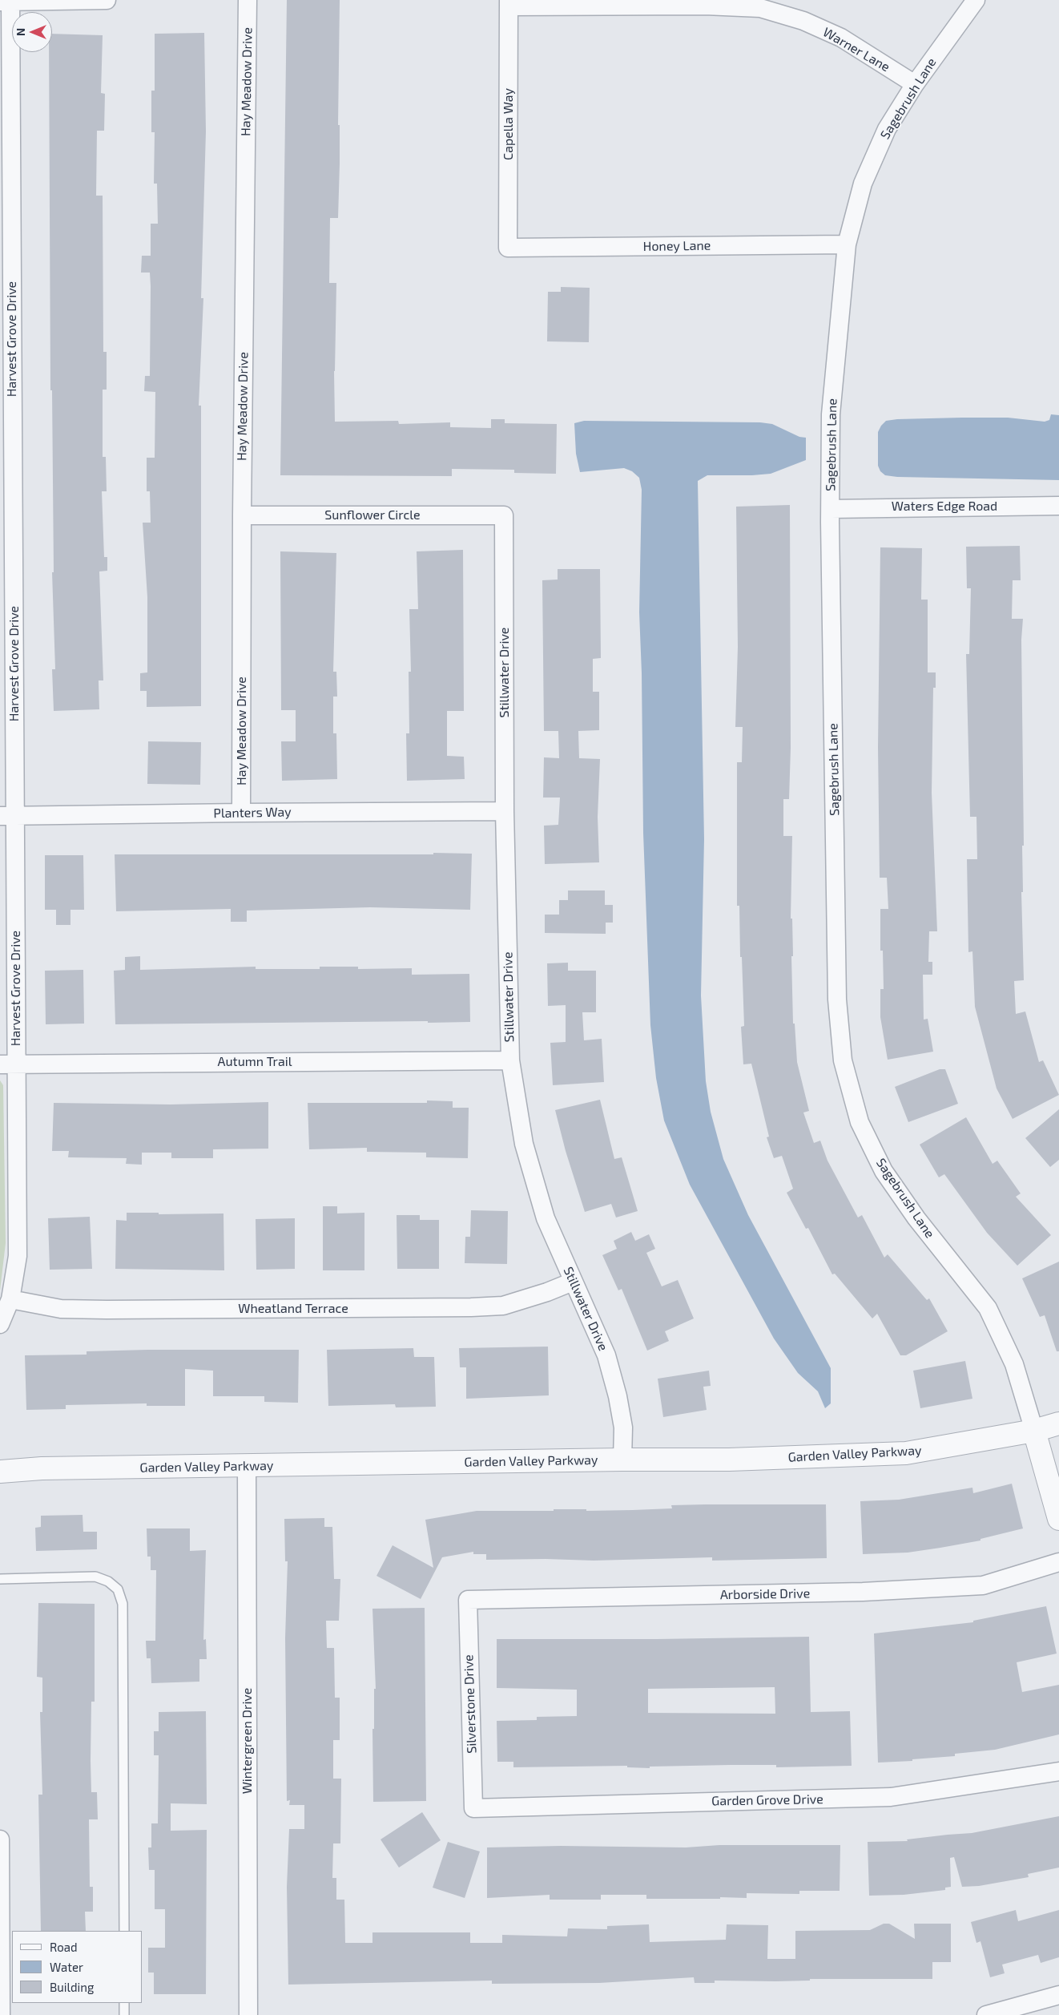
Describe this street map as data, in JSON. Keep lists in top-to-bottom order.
{
  "streets": {
    "street": [
      "Warner Lane",
      "Hay Meadow Drive",
      "Sagebrush Lane",
      "Capella Way",
      "Honey Lane",
      "Harvest Grove Drive",
      "Waters Edge Road",
      "Sunflower Circle",
      "Stillwater Drive",
      "Planters Way",
      "Autumn Trail",
      "Wheatland Terrace",
      "Garden Valley Parkway",
      "Arborside Drive",
      "Silverstone Drive",
      "Wintergreen Drive",
      "Garden Grove Drive"
    ]
  },
  "crossings": [
    ["Warner Lane", "Sagebrush Lane"],
    ["Warner Lane", "Capella Way"],
    ["Hay Meadow Drive", "Sunflower Circle"],
    ["Hay Meadow Drive", "Planters Way"],
    ["Sagebrush Lane", "Honey Lane"],
    ["Sagebrush Lane", "Waters Edge Road"],
    ["Sagebrush Lane", "Garden Valley Parkway"],
    ["Capella Way", "Honey Lane"],
    ["Harvest Grove Drive", "Planters Way"],
    ["Harvest Grove Drive", "Autumn Trail"],
    ["Harvest Grove Drive", "Wheatland Terrace"],
    ["Sunflower Circle", "Stillwater Drive"],
    ["Stillwater Drive", "Planters Way"],
    ["Stillwater Drive", "Autumn Trail"],
    ["Stillwater Drive", "Wheatland Terrace"],
    ["Stillwater Drive", "Garden Valley Parkway"],
    ["Garden Valley Parkway", "Wintergreen Drive"],
    ["Arborside Drive", "Silverstone Drive"],
    ["Silverstone Drive", "Garden Grove Drive"]
  ],
  "legend": ["Road", "Water", "Building"],
  "north": "left"
}
